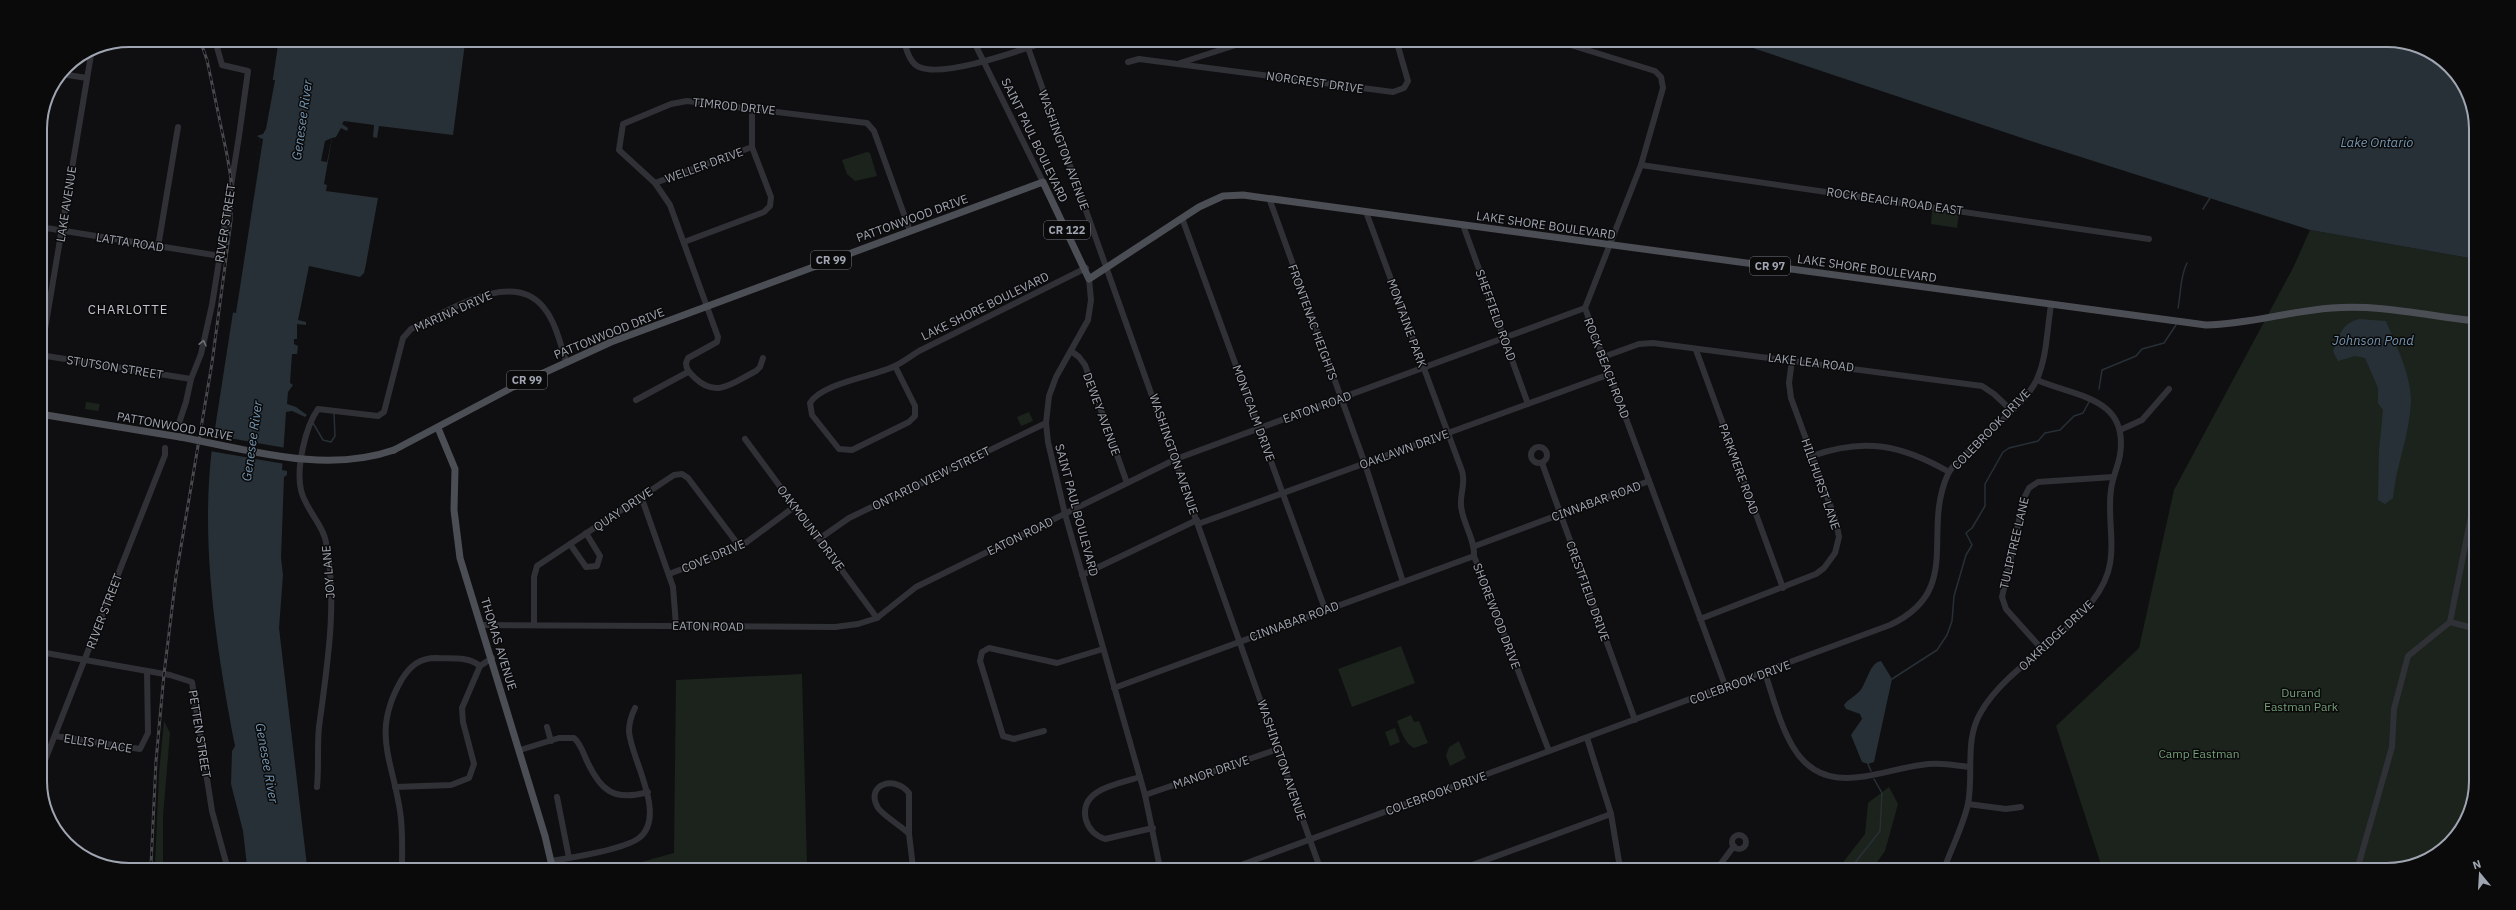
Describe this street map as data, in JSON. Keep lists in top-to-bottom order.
{
  "streets": {
    "main road": [
      "SAINT PAUL BOULEVARD",
      "PATTONWOOD DRIVE",
      "LAKE SHORE BOULEVARD",
      "CR 122",
      "CR 99",
      "CR 97",
      "THOMAS AVENUE"
    ],
    "street": [
      "NORCREST DRIVE",
      "TIMROD DRIVE",
      "WASHINGTON AVENUE",
      "WELLER DRIVE",
      "ROCK BEACH ROAD EAST",
      "LAKE AVENUE",
      "RIVER STREET",
      "LATTA ROAD",
      "MARINA DRIVE",
      "SHEFFIELD ROAD",
      "FRONTENAC HEIGHTS",
      "MONTAINE PARK",
      "LAKE LEA ROAD",
      "STUTSON STREET",
      "ROCK BEACH ROAD",
      "EATON ROAD",
      "MONTCALM DRIVE",
      "DEWEY AVENUE",
      "COLEBROOK DRIVE",
      "OAKLAWN DRIVE",
      "PARKMERE ROAD",
      "ONTARIO VIEW STREET",
      "HILLHURST LANE",
      "CINNABAR ROAD",
      "QUAY DRIVE",
      "OAKMOUNT DRIVE",
      "TULIPTREE LANE",
      "COVE DRIVE",
      "JOY LANE",
      "CRESTFIELD DRIVE",
      "SHOREWOOD DRIVE",
      "OAKRIDGE DRIVE",
      "PETTEN STREET",
      "ELLIS PLACE",
      "MANOR DRIVE"
    ]
  },
  "crossings": [
    ["TIMROD DRIVE", "WELLER DRIVE"],
    ["TIMROD DRIVE", "PATTONWOOD DRIVE"],
    ["SAINT PAUL BOULEVARD", "PATTONWOOD DRIVE"],
    ["SAINT PAUL BOULEVARD", "LAKE SHORE BOULEVARD"],
    ["SAINT PAUL BOULEVARD", "EATON ROAD"],
    ["SAINT PAUL BOULEVARD", "DEWEY AVENUE"],
    ["SAINT PAUL BOULEVARD", "OAKLAWN DRIVE"],
    ["SAINT PAUL BOULEVARD", "ONTARIO VIEW STREET"],
    ["SAINT PAUL BOULEVARD", "CINNABAR ROAD"],
    ["SAINT PAUL BOULEVARD", "MANOR DRIVE"],
    ["WASHINGTON AVENUE", "LAKE SHORE BOULEVARD"],
    ["WASHINGTON AVENUE", "EATON ROAD"],
    ["WASHINGTON AVENUE", "COLEBROOK DRIVE"],
    ["WASHINGTON AVENUE", "OAKLAWN DRIVE"],
    ["WASHINGTON AVENUE", "CINNABAR ROAD"],
    ["WASHINGTON AVENUE", "MANOR DRIVE"],
    ["ROCK BEACH ROAD EAST", "ROCK BEACH ROAD"],
    ["LAKE AVENUE", "LATTA ROAD"],
    ["PATTONWOOD DRIVE", "MARINA DRIVE"],
    ["PATTONWOOD DRIVE", "THOMAS AVENUE"],
    ["RIVER STREET", "LATTA ROAD"],
    ["RIVER STREET", "STUTSON STREET"],
    ["RIVER STREET", "PETTEN STREET"],
    ["RIVER STREET", "ELLIS PLACE"],
    ["LAKE SHORE BOULEVARD", "SHEFFIELD ROAD"],
    ["LAKE SHORE BOULEVARD", "FRONTENAC HEIGHTS"],
    ["LAKE SHORE BOULEVARD", "MONTAINE PARK"],
    ["LAKE SHORE BOULEVARD", "ROCK BEACH ROAD"],
    ["LAKE SHORE BOULEVARD", "MONTCALM DRIVE"],
    ["LAKE SHORE BOULEVARD", "COLEBROOK DRIVE"],
    ["MARINA DRIVE", "JOY LANE"],
    ["SHEFFIELD ROAD", "EATON ROAD"],
    ["SHEFFIELD ROAD", "OAKLAWN DRIVE"],
    ["FRONTENAC HEIGHTS", "EATON ROAD"],
    ["FRONTENAC HEIGHTS", "OAKLAWN DRIVE"],
    ["FRONTENAC HEIGHTS", "CINNABAR ROAD"],
    ["MONTAINE PARK", "EATON ROAD"],
    ["MONTAINE PARK", "OAKLAWN DRIVE"],
    ["MONTAINE PARK", "SHOREWOOD DRIVE"],
    ["LAKE LEA ROAD", "ROCK BEACH ROAD"],
    ["LAKE LEA ROAD", "COLEBROOK DRIVE"],
    ["LAKE LEA ROAD", "PARKMERE ROAD"],
    ["LAKE LEA ROAD", "HILLHURST LANE"],
    ["ROCK BEACH ROAD", "EATON ROAD"],
    ["ROCK BEACH ROAD", "COLEBROOK DRIVE"],
    ["ROCK BEACH ROAD", "OAKLAWN DRIVE"],
    ["ROCK BEACH ROAD", "HILLHURST LANE"],
    ["ROCK BEACH ROAD", "CINNABAR ROAD"],
    ["EATON ROAD", "MONTCALM DRIVE"],
    ["EATON ROAD", "DEWEY AVENUE"],
    ["EATON ROAD", "QUAY DRIVE"],
    ["EATON ROAD", "OAKMOUNT DRIVE"],
    ["EATON ROAD", "THOMAS AVENUE"],
    ["MONTCALM DRIVE", "OAKLAWN DRIVE"],
    ["MONTCALM DRIVE", "CINNABAR ROAD"],
    ["COLEBROOK DRIVE", "CRESTFIELD DRIVE"],
    ["COLEBROOK DRIVE", "SHOREWOOD DRIVE"],
    ["OAKLAWN DRIVE", "SHOREWOOD DRIVE"],
    ["PARKMERE ROAD", "HILLHURST LANE"],
    ["ONTARIO VIEW STREET", "OAKMOUNT DRIVE"],
    ["CINNABAR ROAD", "CRESTFIELD DRIVE"],
    ["CINNABAR ROAD", "SHOREWOOD DRIVE"],
    ["QUAY DRIVE", "COVE DRIVE"],
    ["OAKMOUNT DRIVE", "COVE DRIVE"],
    ["TULIPTREE LANE", "OAKRIDGE DRIVE"],
    ["PETTEN STREET", "ELLIS PLACE"]
  ],
  "districts": ["CHARLOTTE"],
  "water": ["Genesee River", "Lake Ontario", "Johnson Pond"],
  "parks": ["Durand Eastman Park", "Camp Eastman"],
  "north": "top"
}
